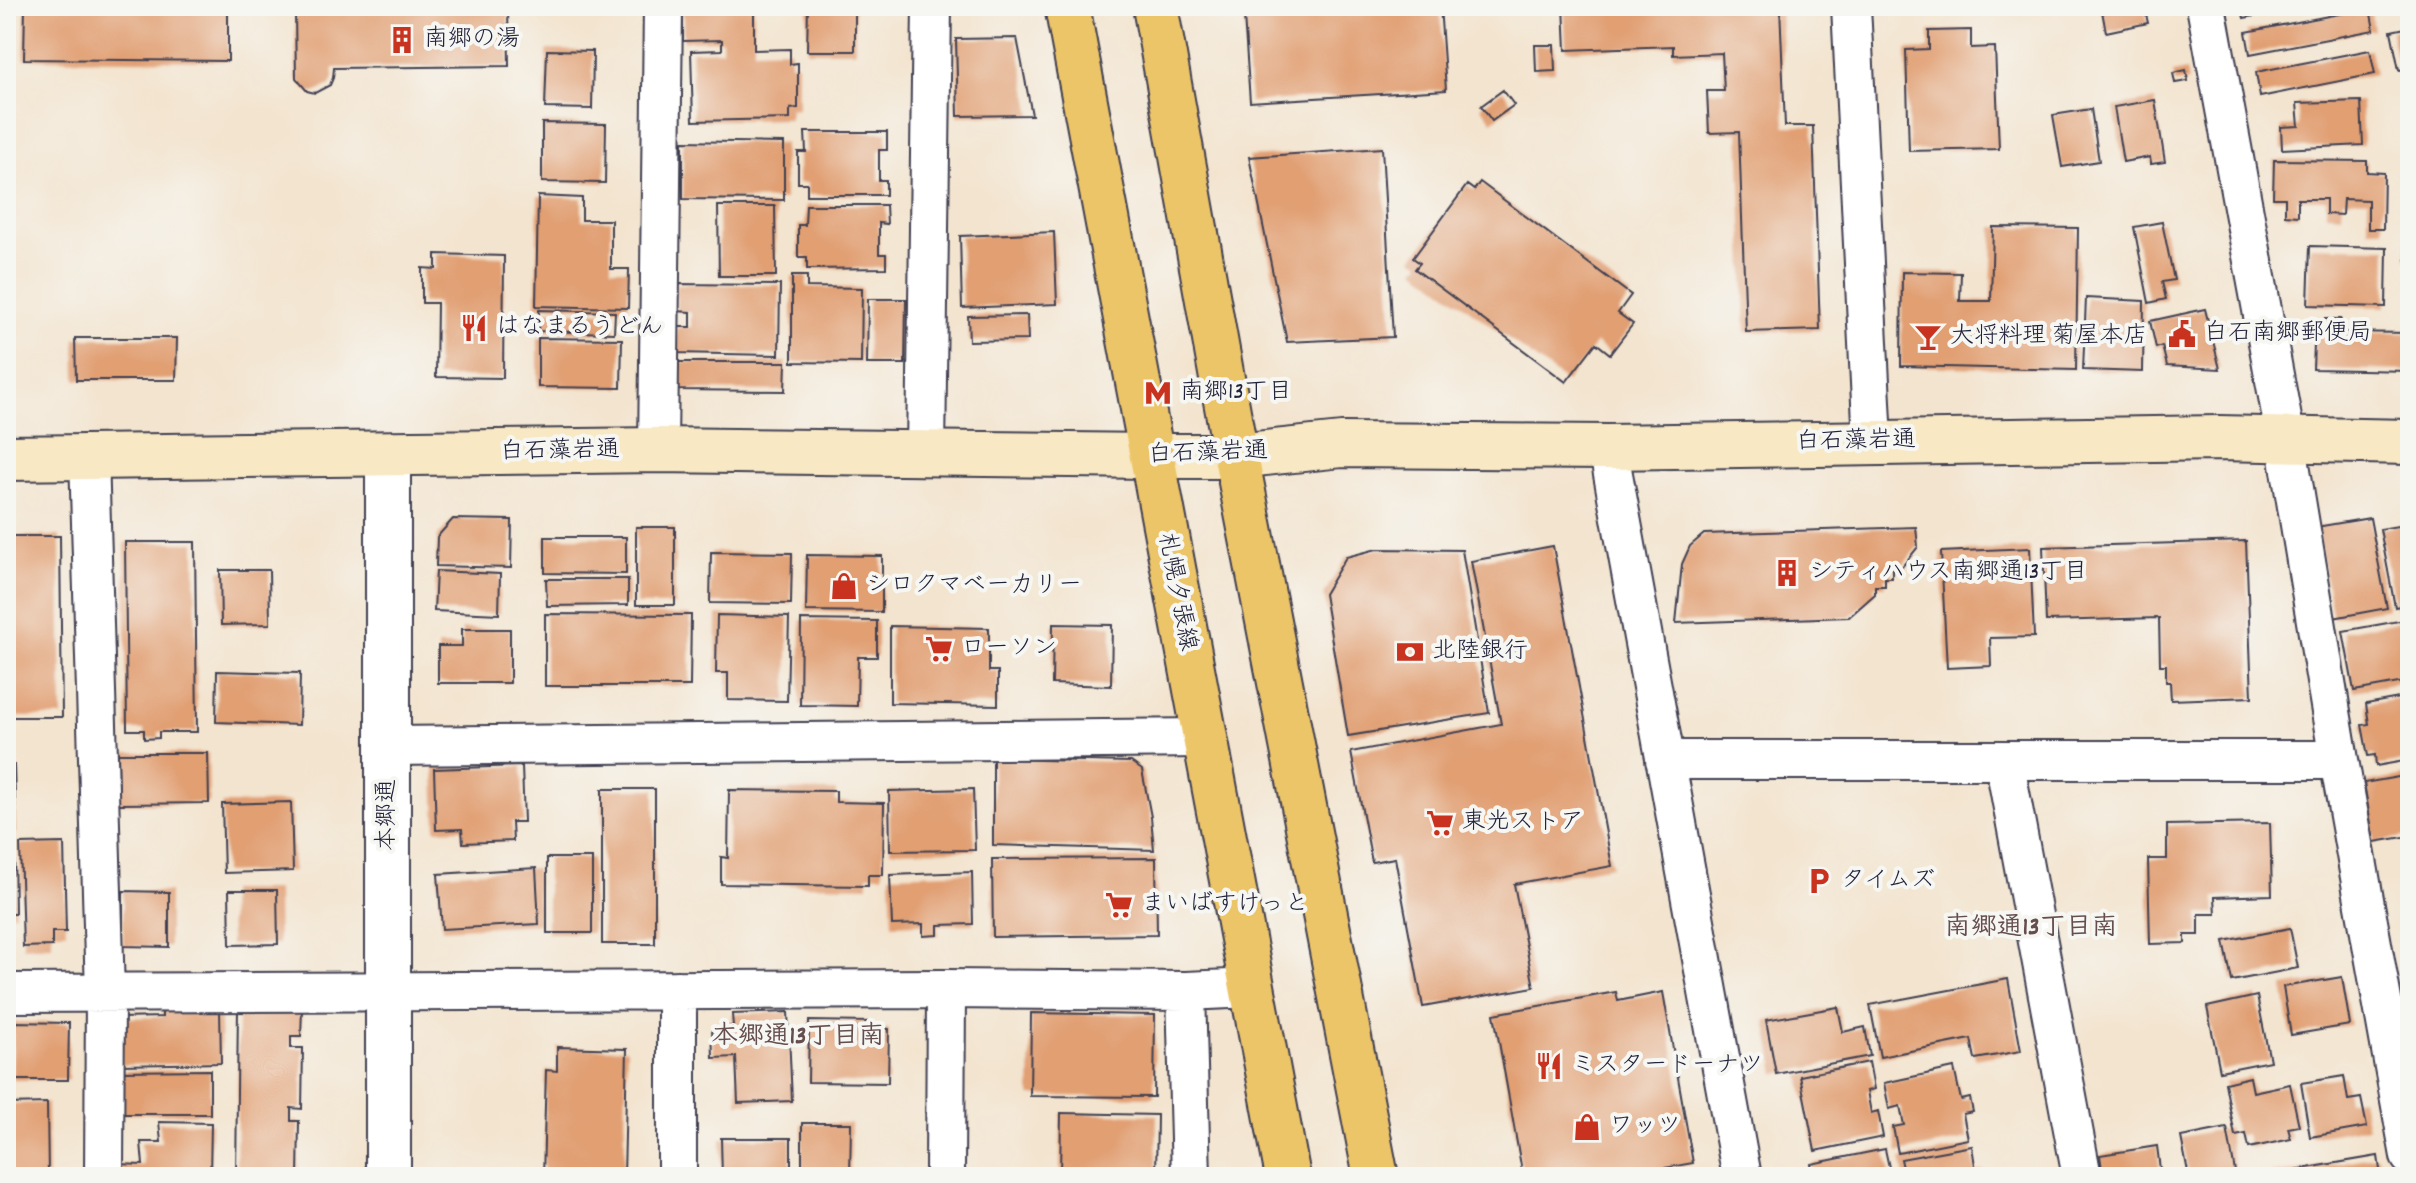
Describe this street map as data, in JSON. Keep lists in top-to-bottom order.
{
  "streets": {
    "main road": ["白石藻岩通", "札幌夕張線"],
    "street": ["本郷通"]
  },
  "crossings": [
    ["白石藻岩通", "札幌夕張線"],
    ["白石藻岩通", "本郷通"]
  ],
  "districts": ["南郷通13丁目南", "本郷通13丁目南"],
  "places": {
    "building": ["南郷の湯", "シティハウス南郷通13丁目"],
    "restaurant": ["はなまるうどん", "ミスタードーナツ"],
    "public building": ["白石南郷郵便局"],
    "bar": ["大将料理 菊屋本店"],
    "metro station": ["南郷13丁目"],
    "shop": ["シロクマベーカリー", "ワッツ"],
    "supermarket": ["ローソン", "東光ストア", "まいばすけっと"],
    "bank": ["北陸銀行"],
    "parking": ["タイムズ"]
  }
}
